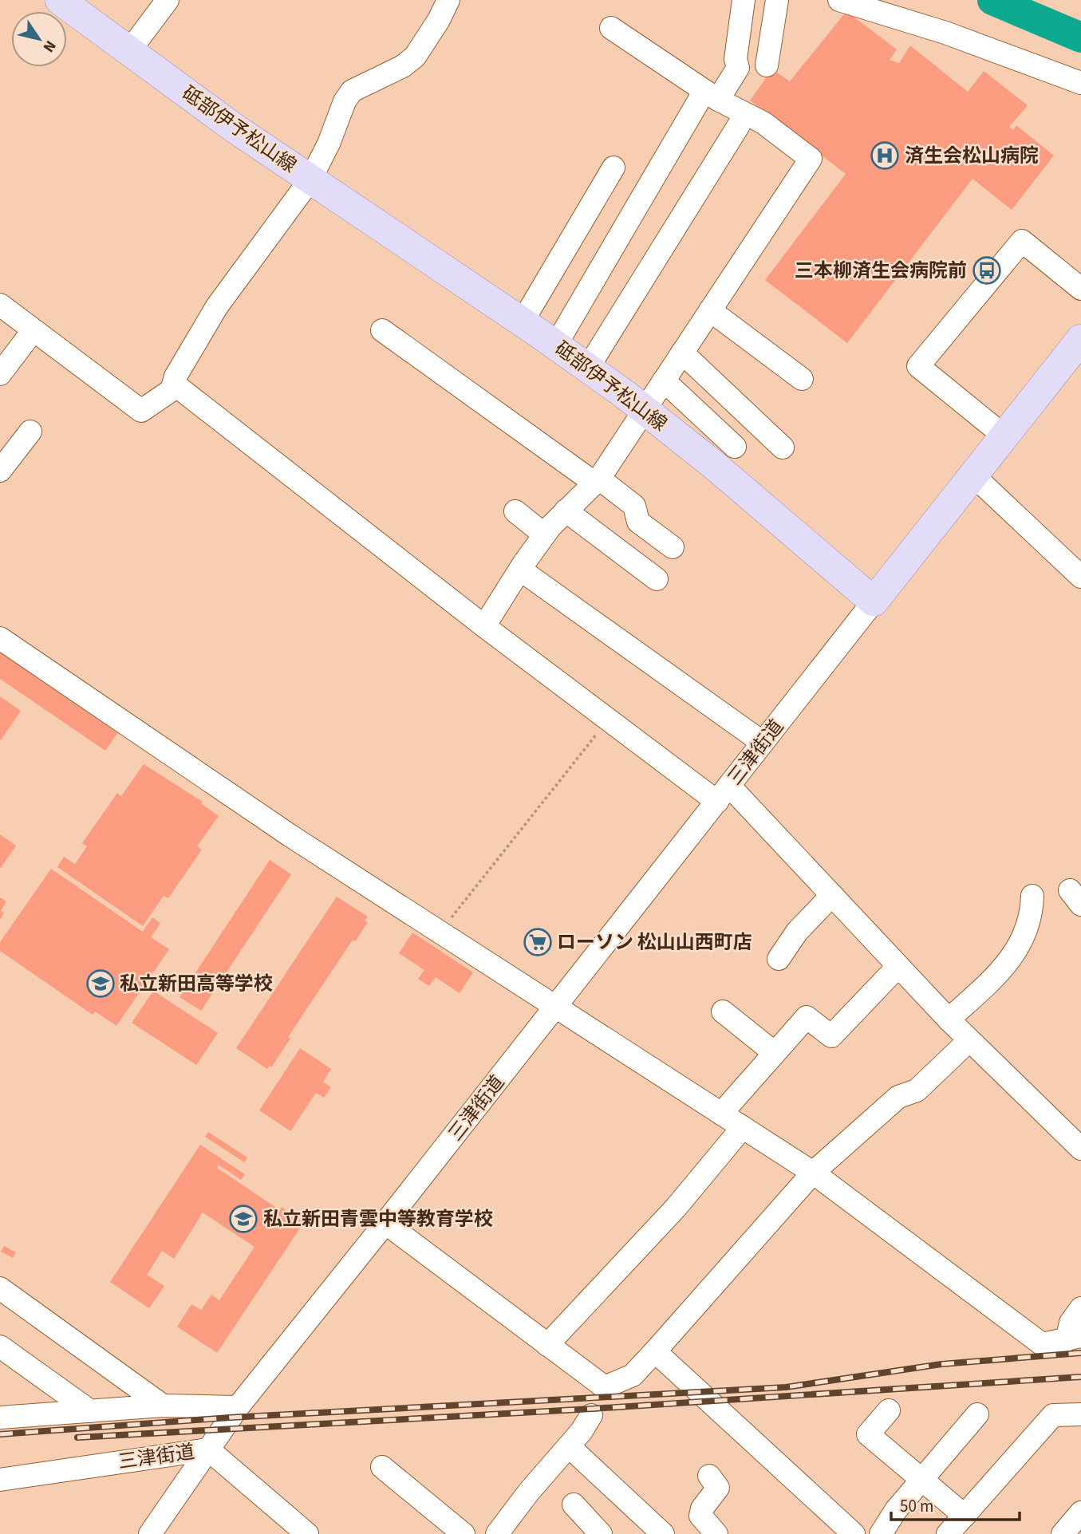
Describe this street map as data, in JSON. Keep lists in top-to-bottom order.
{
  "streets": {
    "main road": ["砥部伊予松山線"],
    "street": ["三津街道"]
  },
  "crossings": [
    ["砥部伊予松山線", "三津街道"]
  ],
  "places": {
    "hospital": ["済生会松山病院"],
    "bus stop": ["三本柳済生会病院前"],
    "supermarket": ["ローソン 松山山西町店"],
    "school or university": ["私立新田高等学校", "私立新田青雲中等教育学校"]
  },
  "scale_bar": "50 m",
  "north": "bottom right"
}
